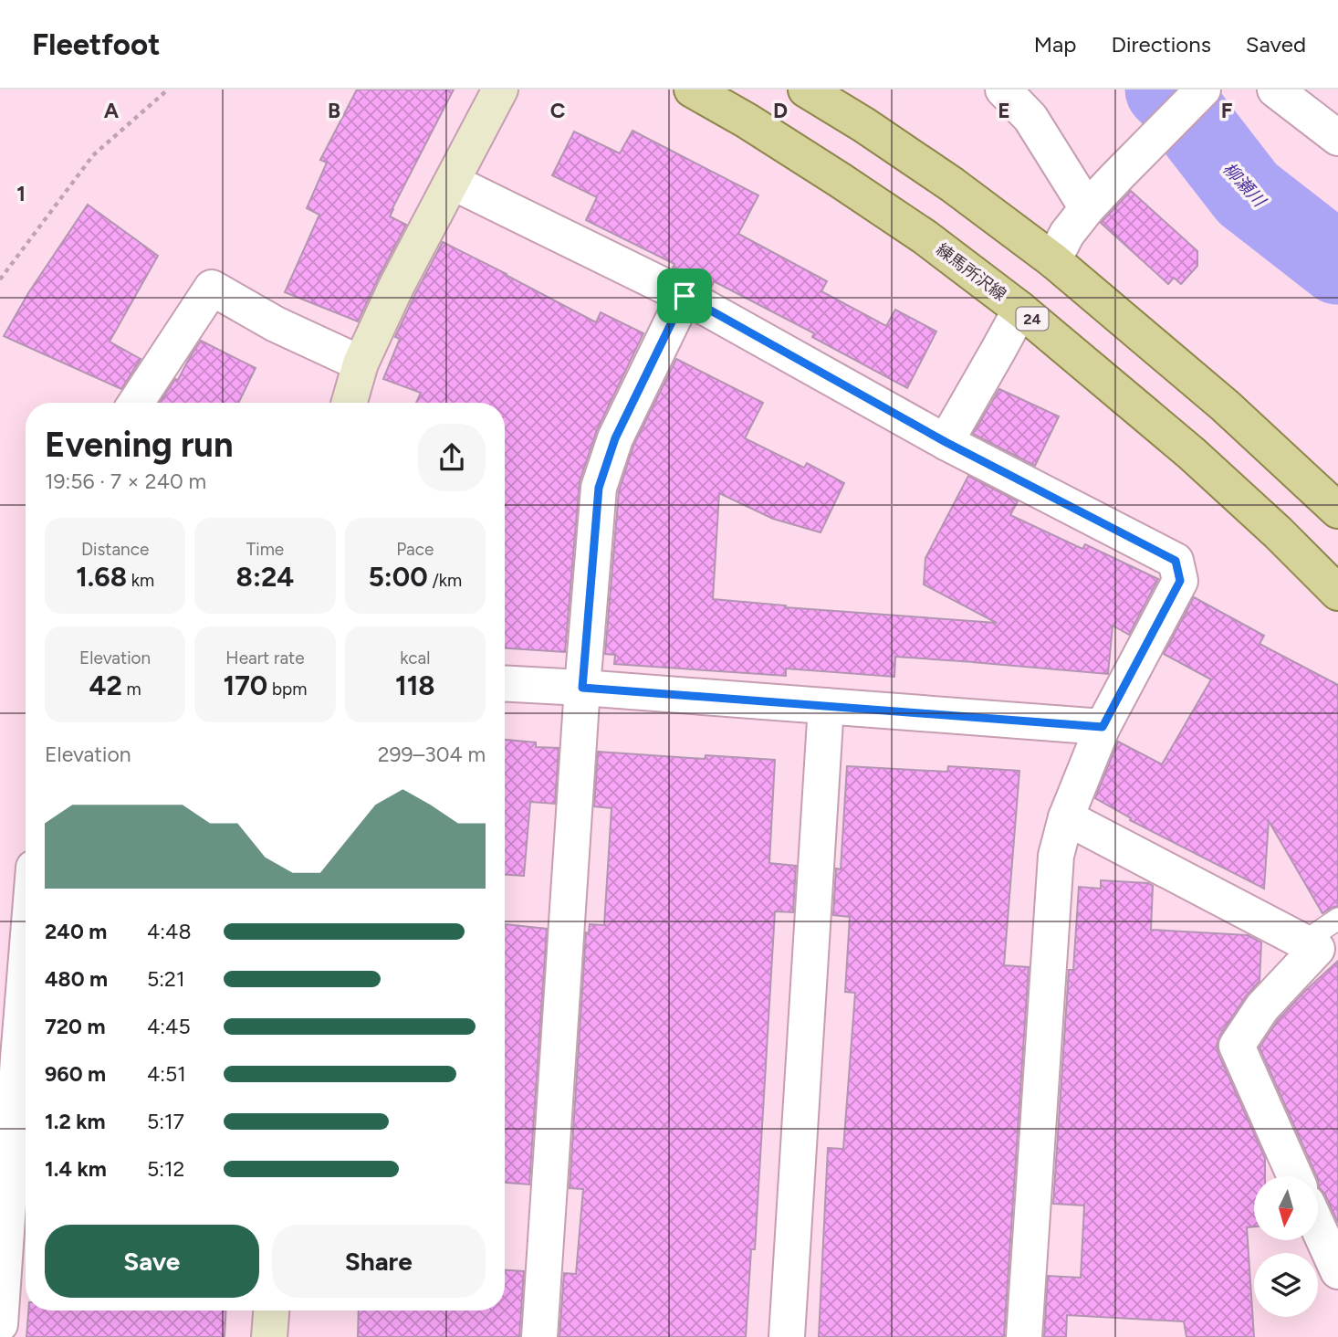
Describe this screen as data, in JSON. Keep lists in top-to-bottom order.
{
  "streets": {
    "main road": ["練馬所沢線", "24"]
  },
  "water": ["柳瀬川"],
  "north": "bottom",
  "page": {
    "header": "Fleetfoot",
    "nav": ["Map", "Directions", "Saved"],
    "heading": ["Evening run", "19:56 · 7 × 240 m"],
    "stats": [
      ["Distance", "1.68 km"],
      ["Time", "8:24"],
      ["Pace", "5:00 /km"],
      ["Elevation", "42 m"],
      ["Heart rate", "170 bpm"],
      ["kcal", "118"]
    ],
    "chart": ["Elevation", "299–304 m"],
    "list": [
      {
        "name": "240 m",
        "note": "4:48"
      },
      {
        "name": "480 m",
        "note": "5:21"
      },
      {
        "name": "720 m",
        "note": "4:45"
      },
      {
        "name": "960 m",
        "note": "4:51"
      },
      {
        "name": "1.2 km",
        "note": "5:17"
      },
      {
        "name": "1.4 km",
        "note": "5:12"
      }
    ],
    "buttons": ["Save", "Share"]
  },
  "grid": {
    "columns": [
      "A",
      "B",
      "C",
      "D",
      "E",
      "F"
    ],
    "rows": ["1"]
  }
}
